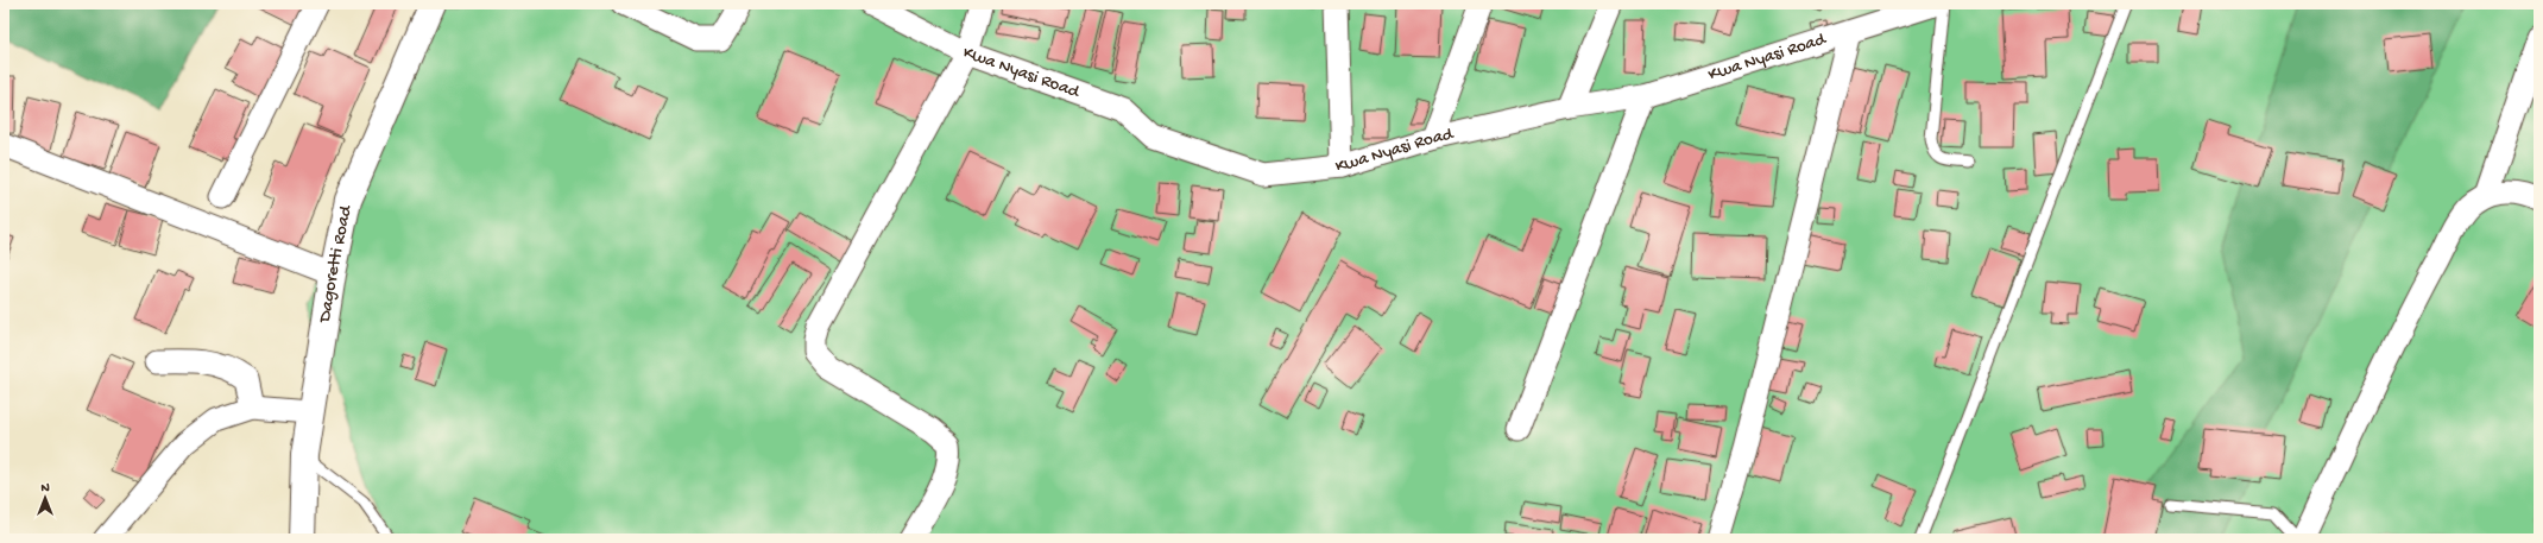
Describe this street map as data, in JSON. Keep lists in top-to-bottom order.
{
  "streets": {
    "main road": ["Dagoretti Road"],
    "street": ["Kwa Nyasi Road"]
  },
  "north": "top"
}
